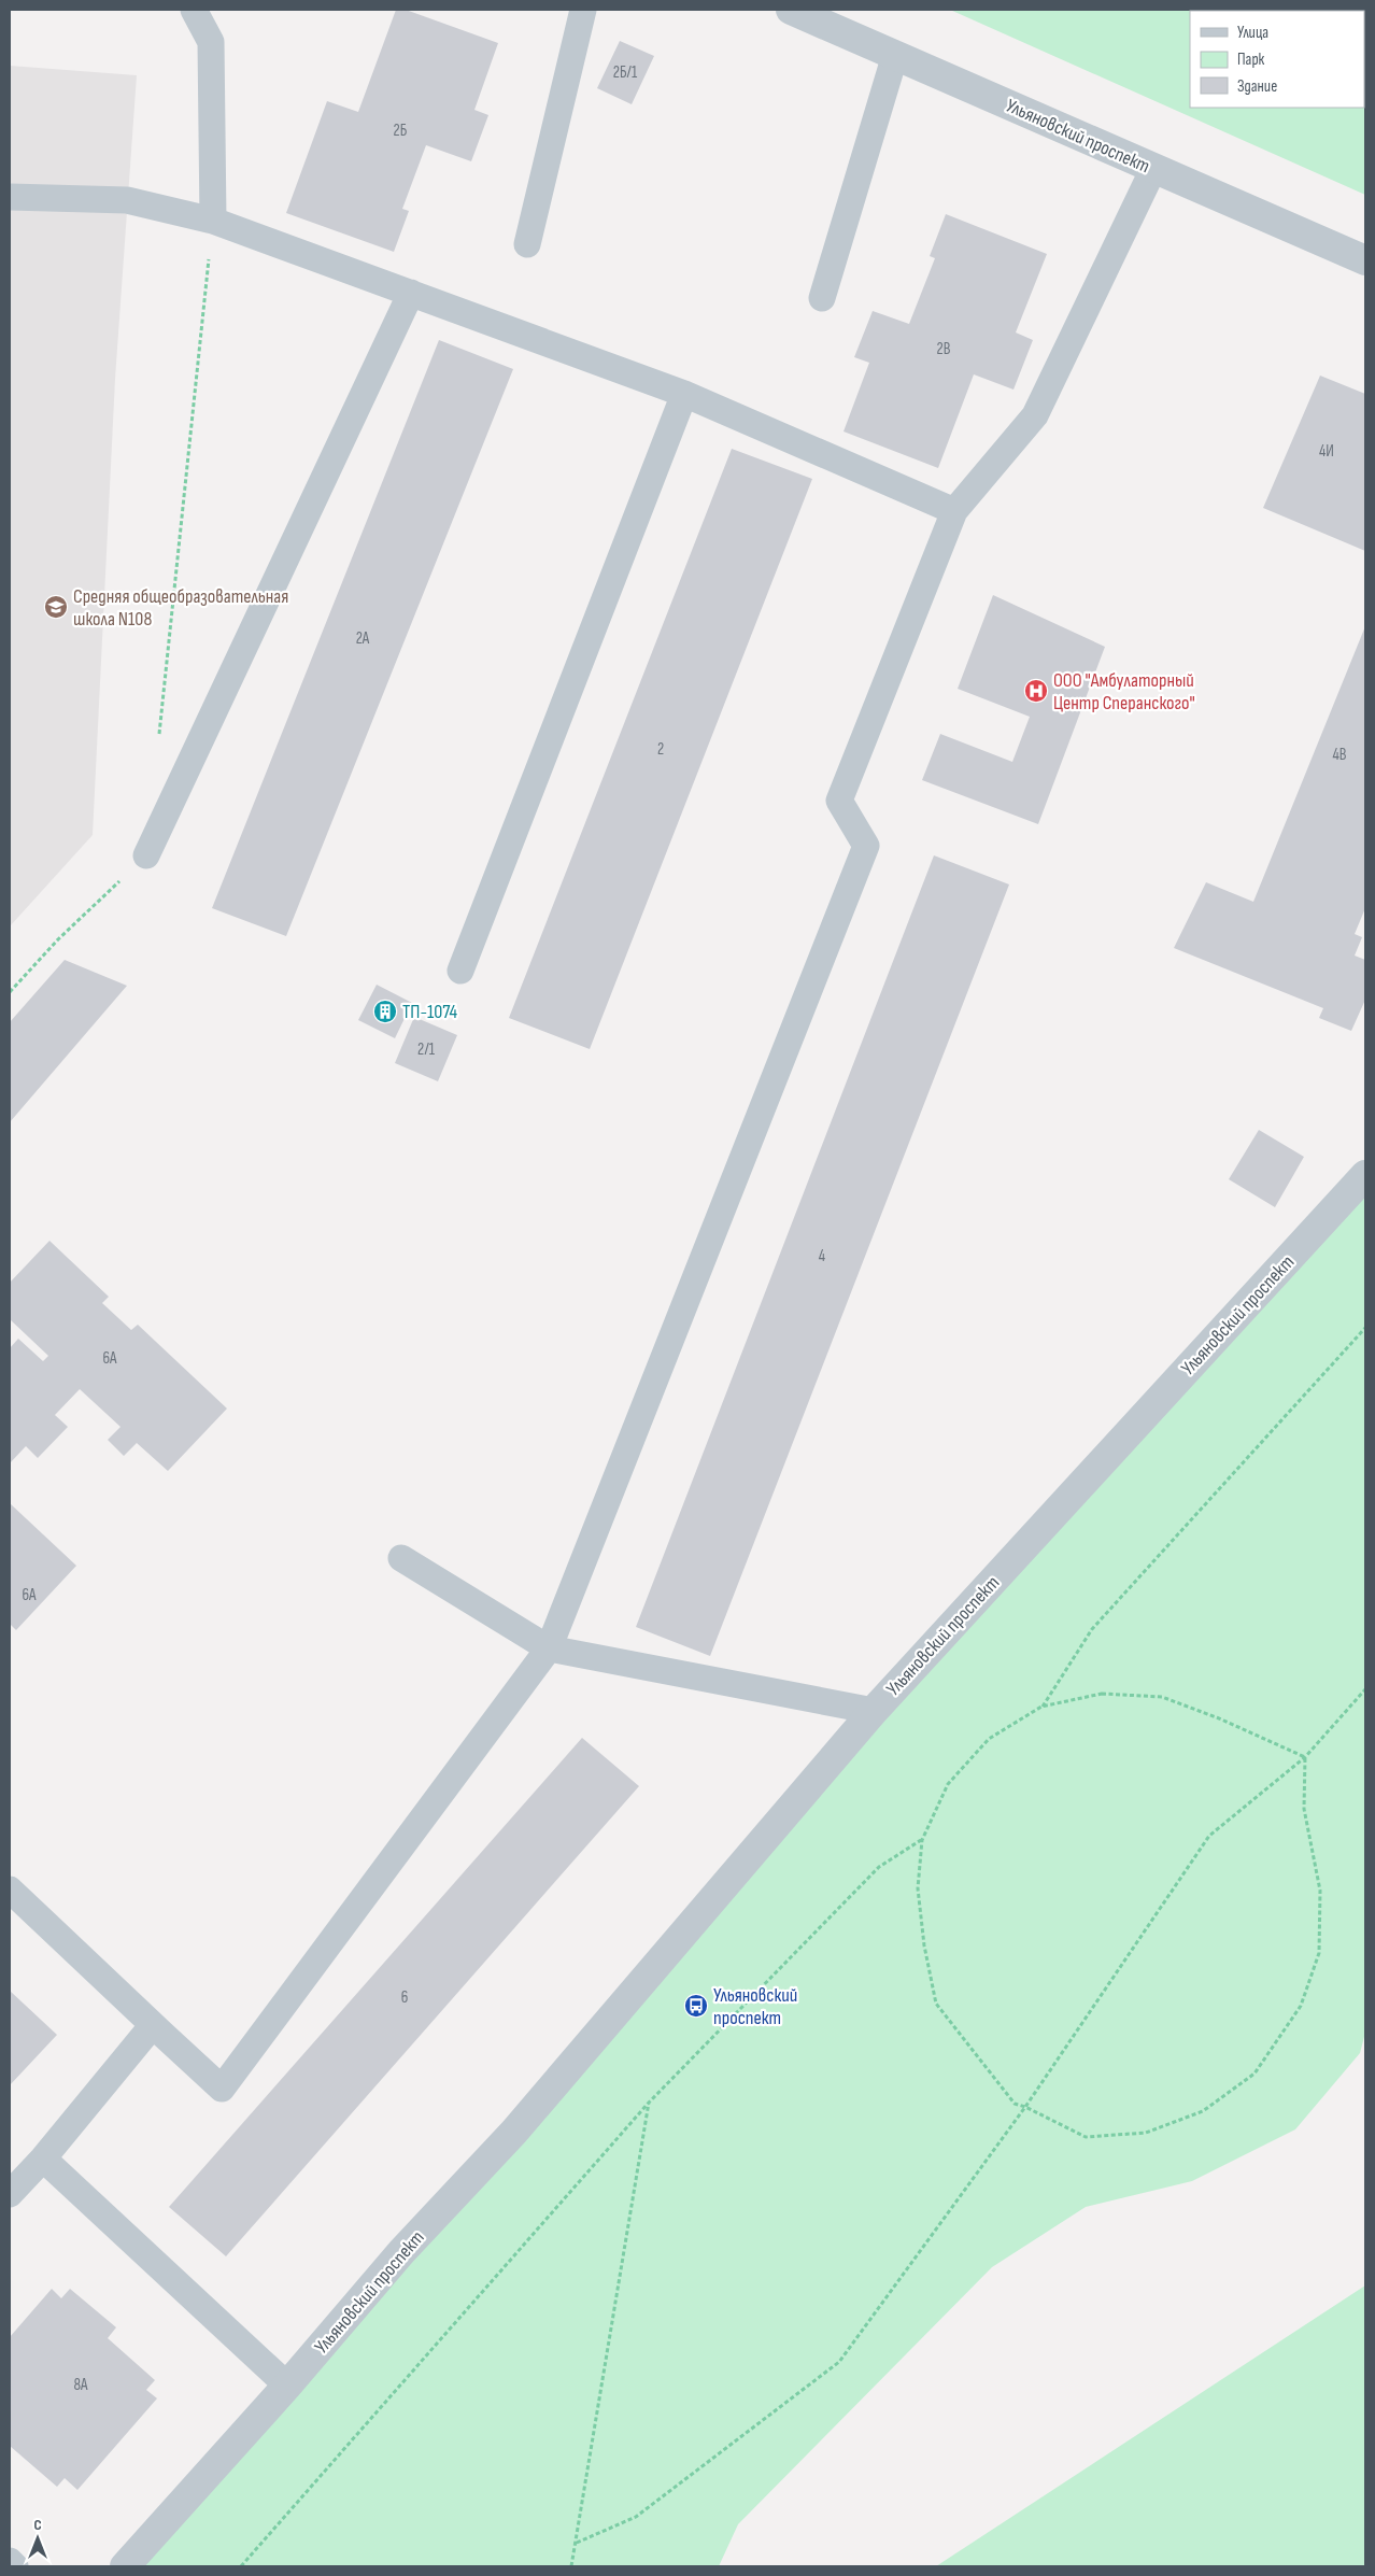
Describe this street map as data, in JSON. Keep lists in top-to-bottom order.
{
  "streets": {
    "street": ["Ульяновский проспект"]
  },
  "places": {
    "school or university": ["Средняя общеобразовательная школа N108"],
    "hospital": ["ООО \"Амбулаторный Центр Сперанского\""],
    "building": ["ТП-1074"],
    "bus stop": ["Ульяновский проспект"]
  },
  "house_numbers": [
    "2Б/1",
    "2Б",
    "2В",
    "4И",
    "2А",
    "2",
    "4В",
    "2/1",
    "4",
    "6А",
    "6А",
    "6",
    "8А"
  ],
  "legend": ["Улица", "Парк", "Здание"],
  "north": "top"
}
